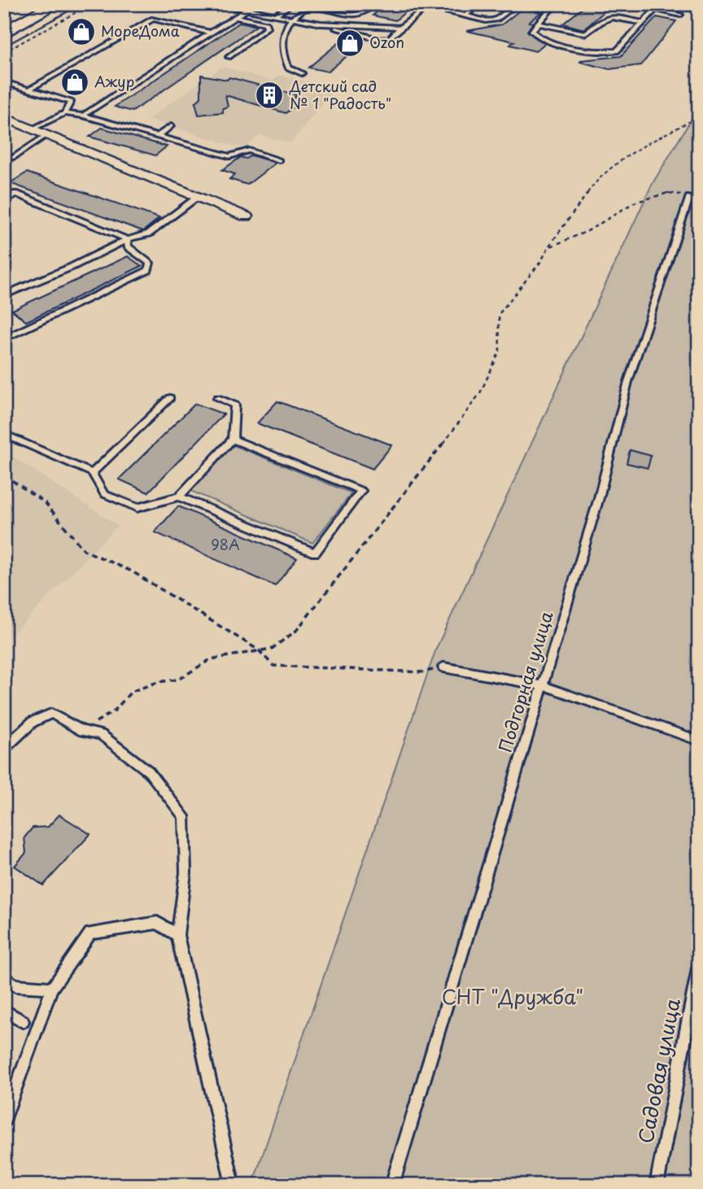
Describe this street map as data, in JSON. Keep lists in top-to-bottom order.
{
  "streets": {
    "lane": ["Подгорная улица", "Садовая улица"]
  },
  "parks": ["СНТ \"Дружба\""],
  "places": {
    "shop": ["МореДома", "Ozon", "Ажур"],
    "building": ["Детский сад № 1 \"Радость\""]
  },
  "house_numbers": ["98А"]
}
